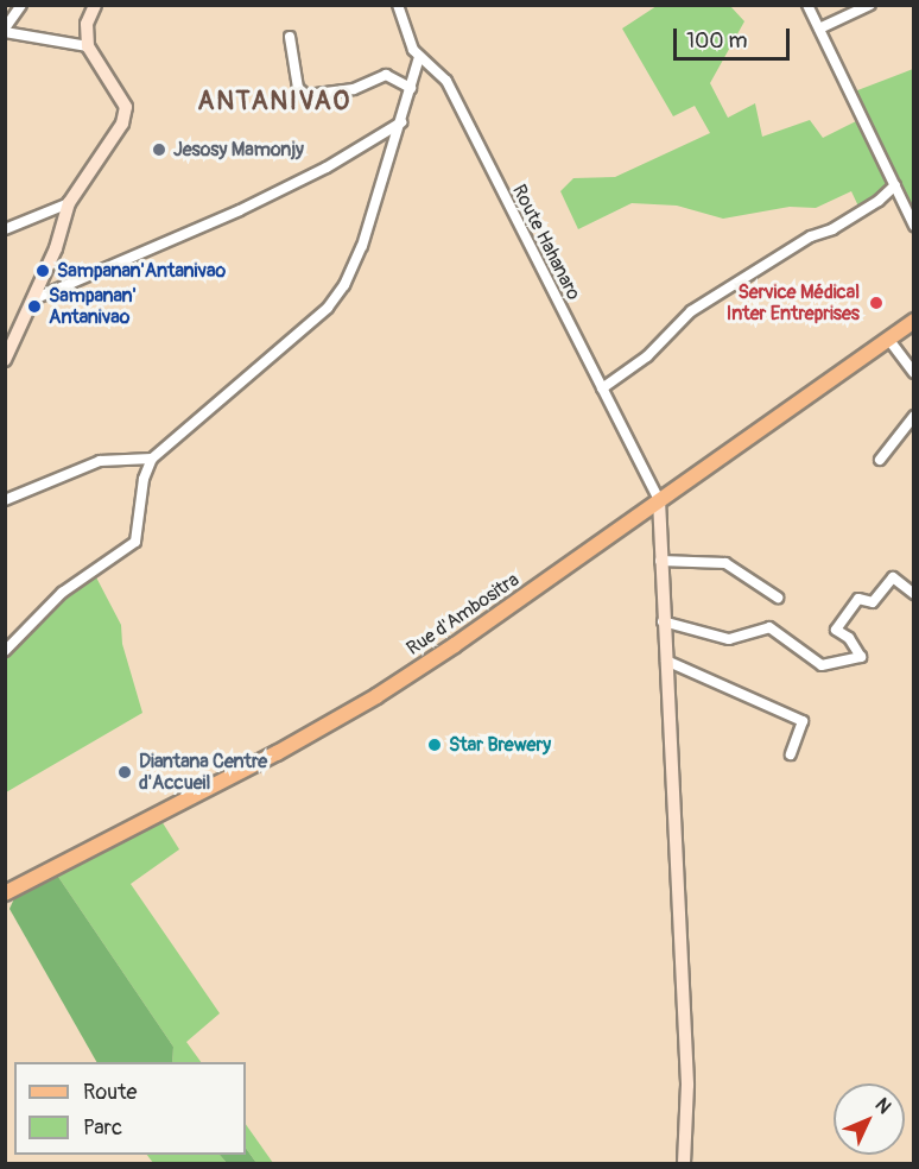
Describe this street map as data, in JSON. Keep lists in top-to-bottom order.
{
  "streets": {
    "main road": ["Rue d'Ambositra"],
    "street": ["Route Hahanaro"]
  },
  "crossings": [
    ["Route Hahanaro", "Rue d'Ambositra"]
  ],
  "districts": ["ANTANIVAO"],
  "places": [
    "Jesosy Mamonjy",
    "Sampanan'Antanivao",
    "Service Médical Inter Entreprises",
    "Sampanan' Antanivao",
    "Star Brewery",
    "Diantana Centre d'Accueil"
  ],
  "legend": ["Route", "Parc"],
  "scale_bar": "100 m",
  "north": "top right"
}
